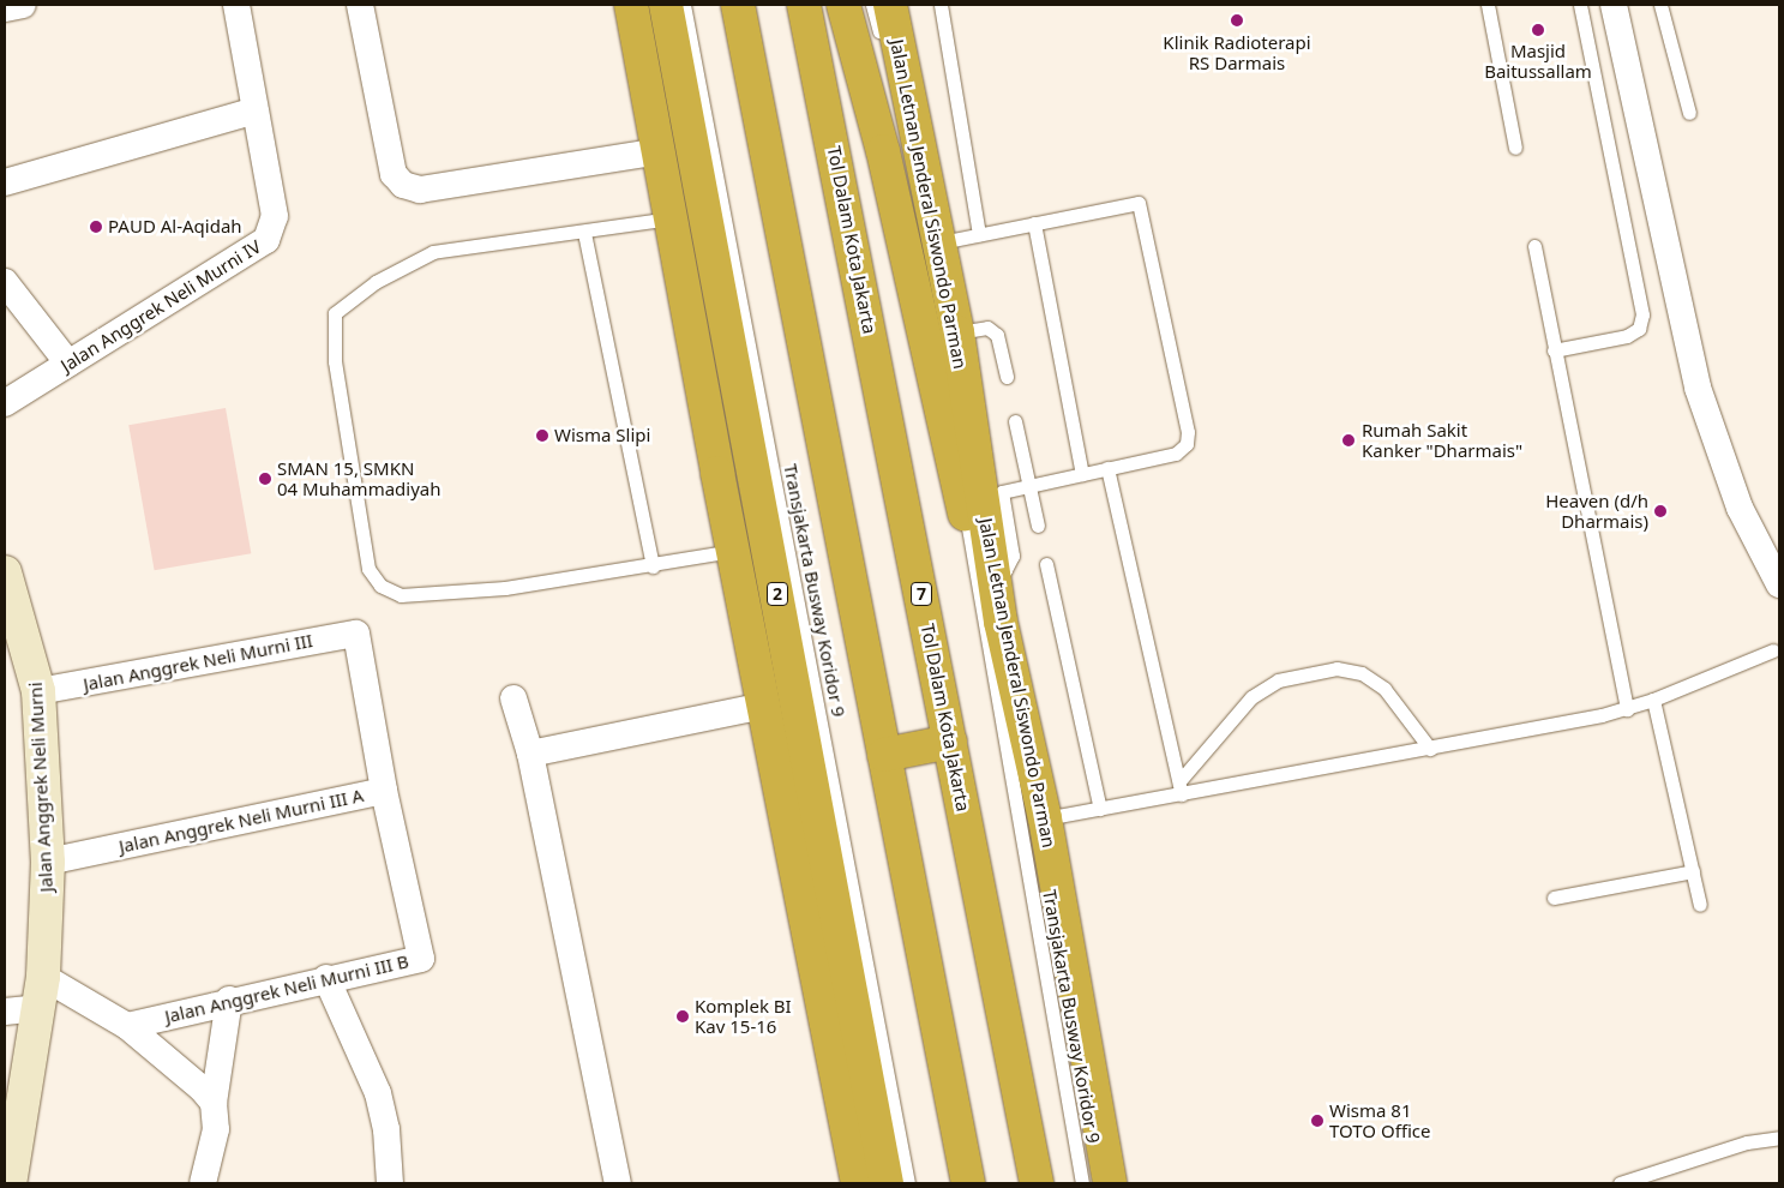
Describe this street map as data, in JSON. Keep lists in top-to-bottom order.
{
  "streets": {
    "highway": [
      "Jalan Letnan Jenderal Siswondo Parman",
      "Tol Dalam Kota Jakarta",
      "2",
      "7"
    ],
    "street": [
      "Jalan Anggrek Neli Murni IV",
      "Jalan Anggrek Neli Murni III",
      "Jalan Anggrek Neli Murni",
      "Jalan Anggrek Neli Murni III A",
      "Jalan Anggrek Neli Murni III B"
    ],
    "lane": ["Transjakarta Busway Koridor 9"]
  },
  "crossings": [
    ["Jalan Letnan Jenderal Siswondo Parman", "Transjakarta Busway Koridor 9"],
    ["Jalan Anggrek Neli Murni III", "Jalan Anggrek Neli Murni"],
    ["Jalan Anggrek Neli Murni III", "Jalan Anggrek Neli Murni III A"],
    ["Jalan Anggrek Neli Murni", "Jalan Anggrek Neli Murni III A"],
    ["Jalan Anggrek Neli Murni III A", "Jalan Anggrek Neli Murni III B"]
  ],
  "places": [
    "Klinik Radioterapi RS Darmais",
    "Masjid Baitussallam",
    "PAUD Al-Aqidah",
    "Wisma Slipi",
    "Rumah Sakit Kanker \"Dharmais\"",
    "SMAN 15, SMKN 04 Muhammadiyah",
    "Heaven (d/h Dharmais)",
    "Komplek BI Kav 15-16",
    "Wisma 81 TOTO Office"
  ]
}
